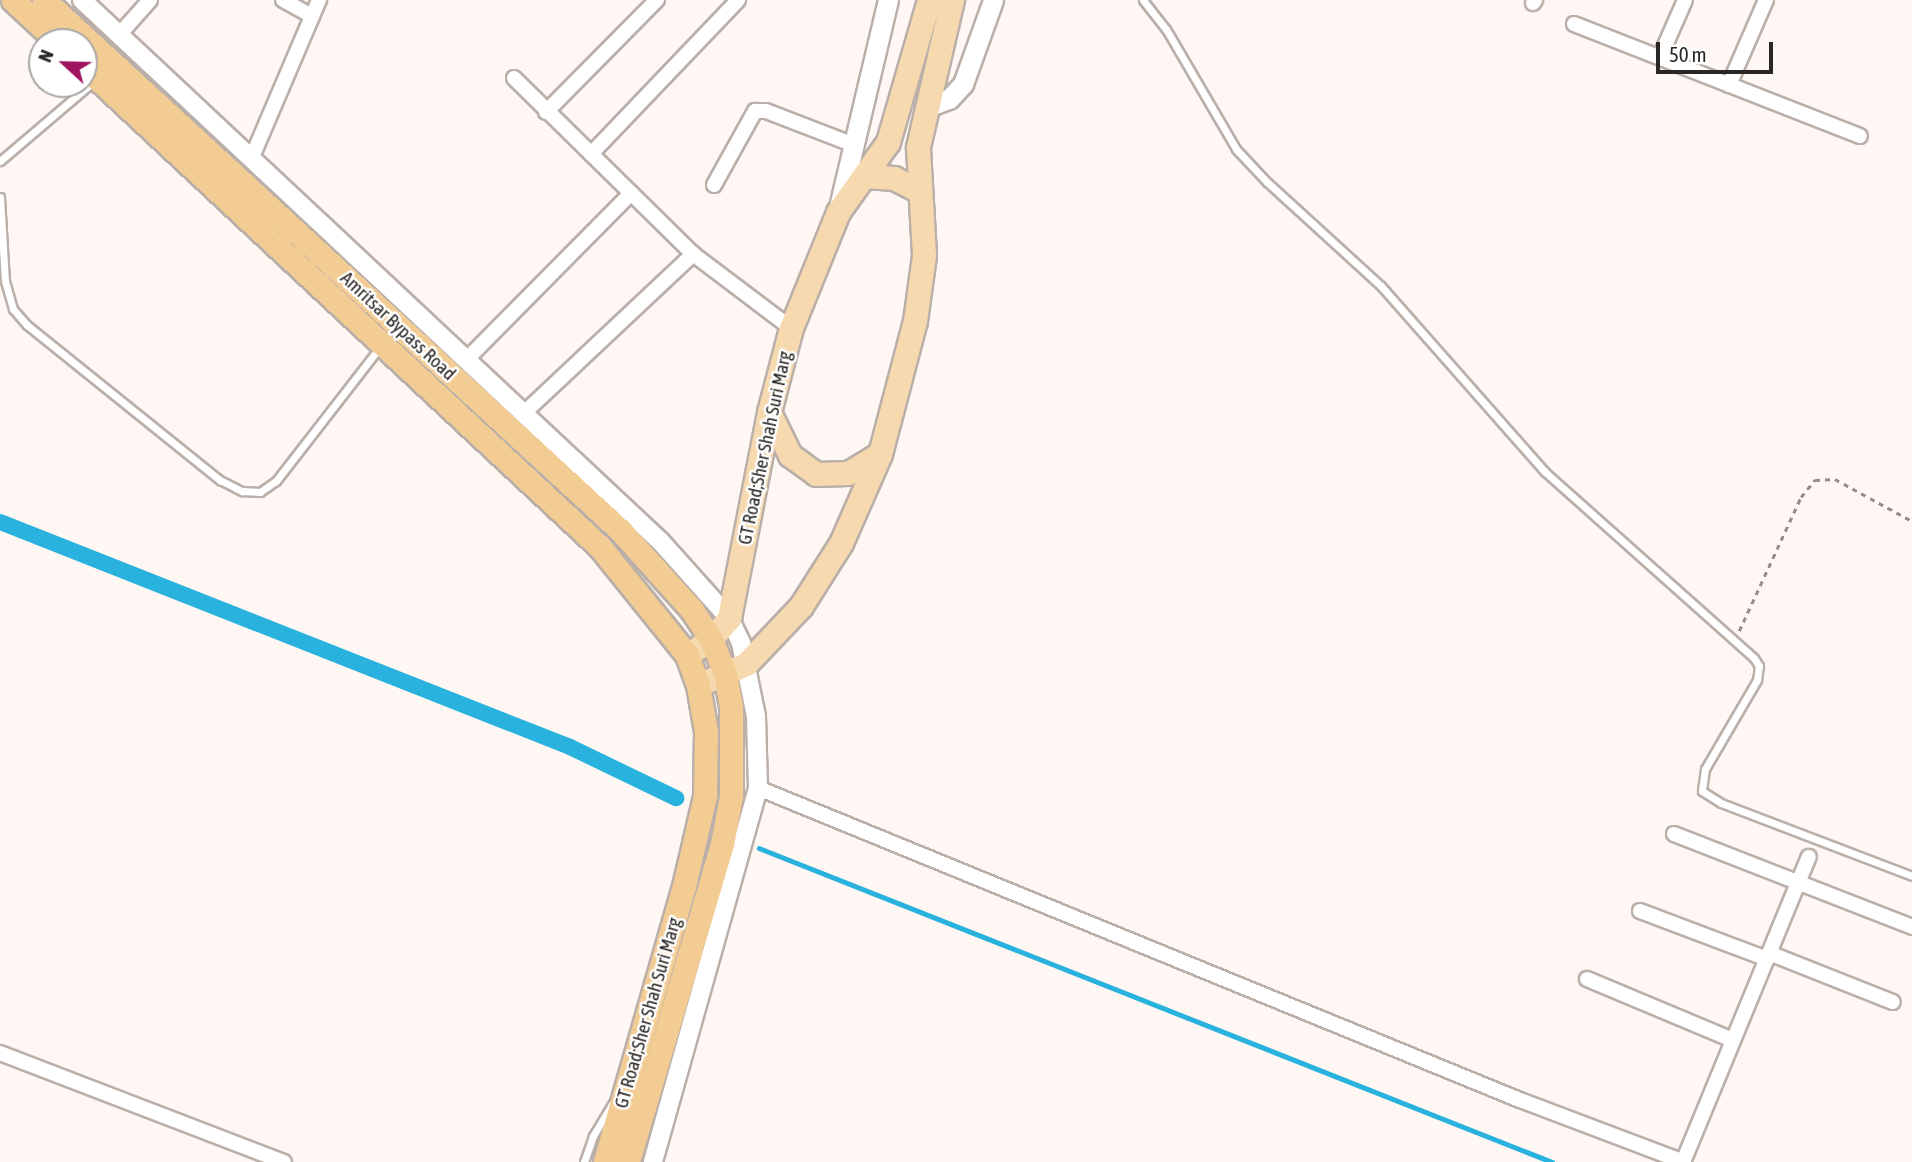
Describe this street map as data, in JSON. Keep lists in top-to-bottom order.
{
  "streets": {
    "highway": ["Amritsar Bypass Road", "GT Road;Sher Shah Suri Marg"]
  },
  "crossings": [
    ["Amritsar Bypass Road", "GT Road;Sher Shah Suri Marg"]
  ],
  "scale_bar": "50 m",
  "north": "left"
}
